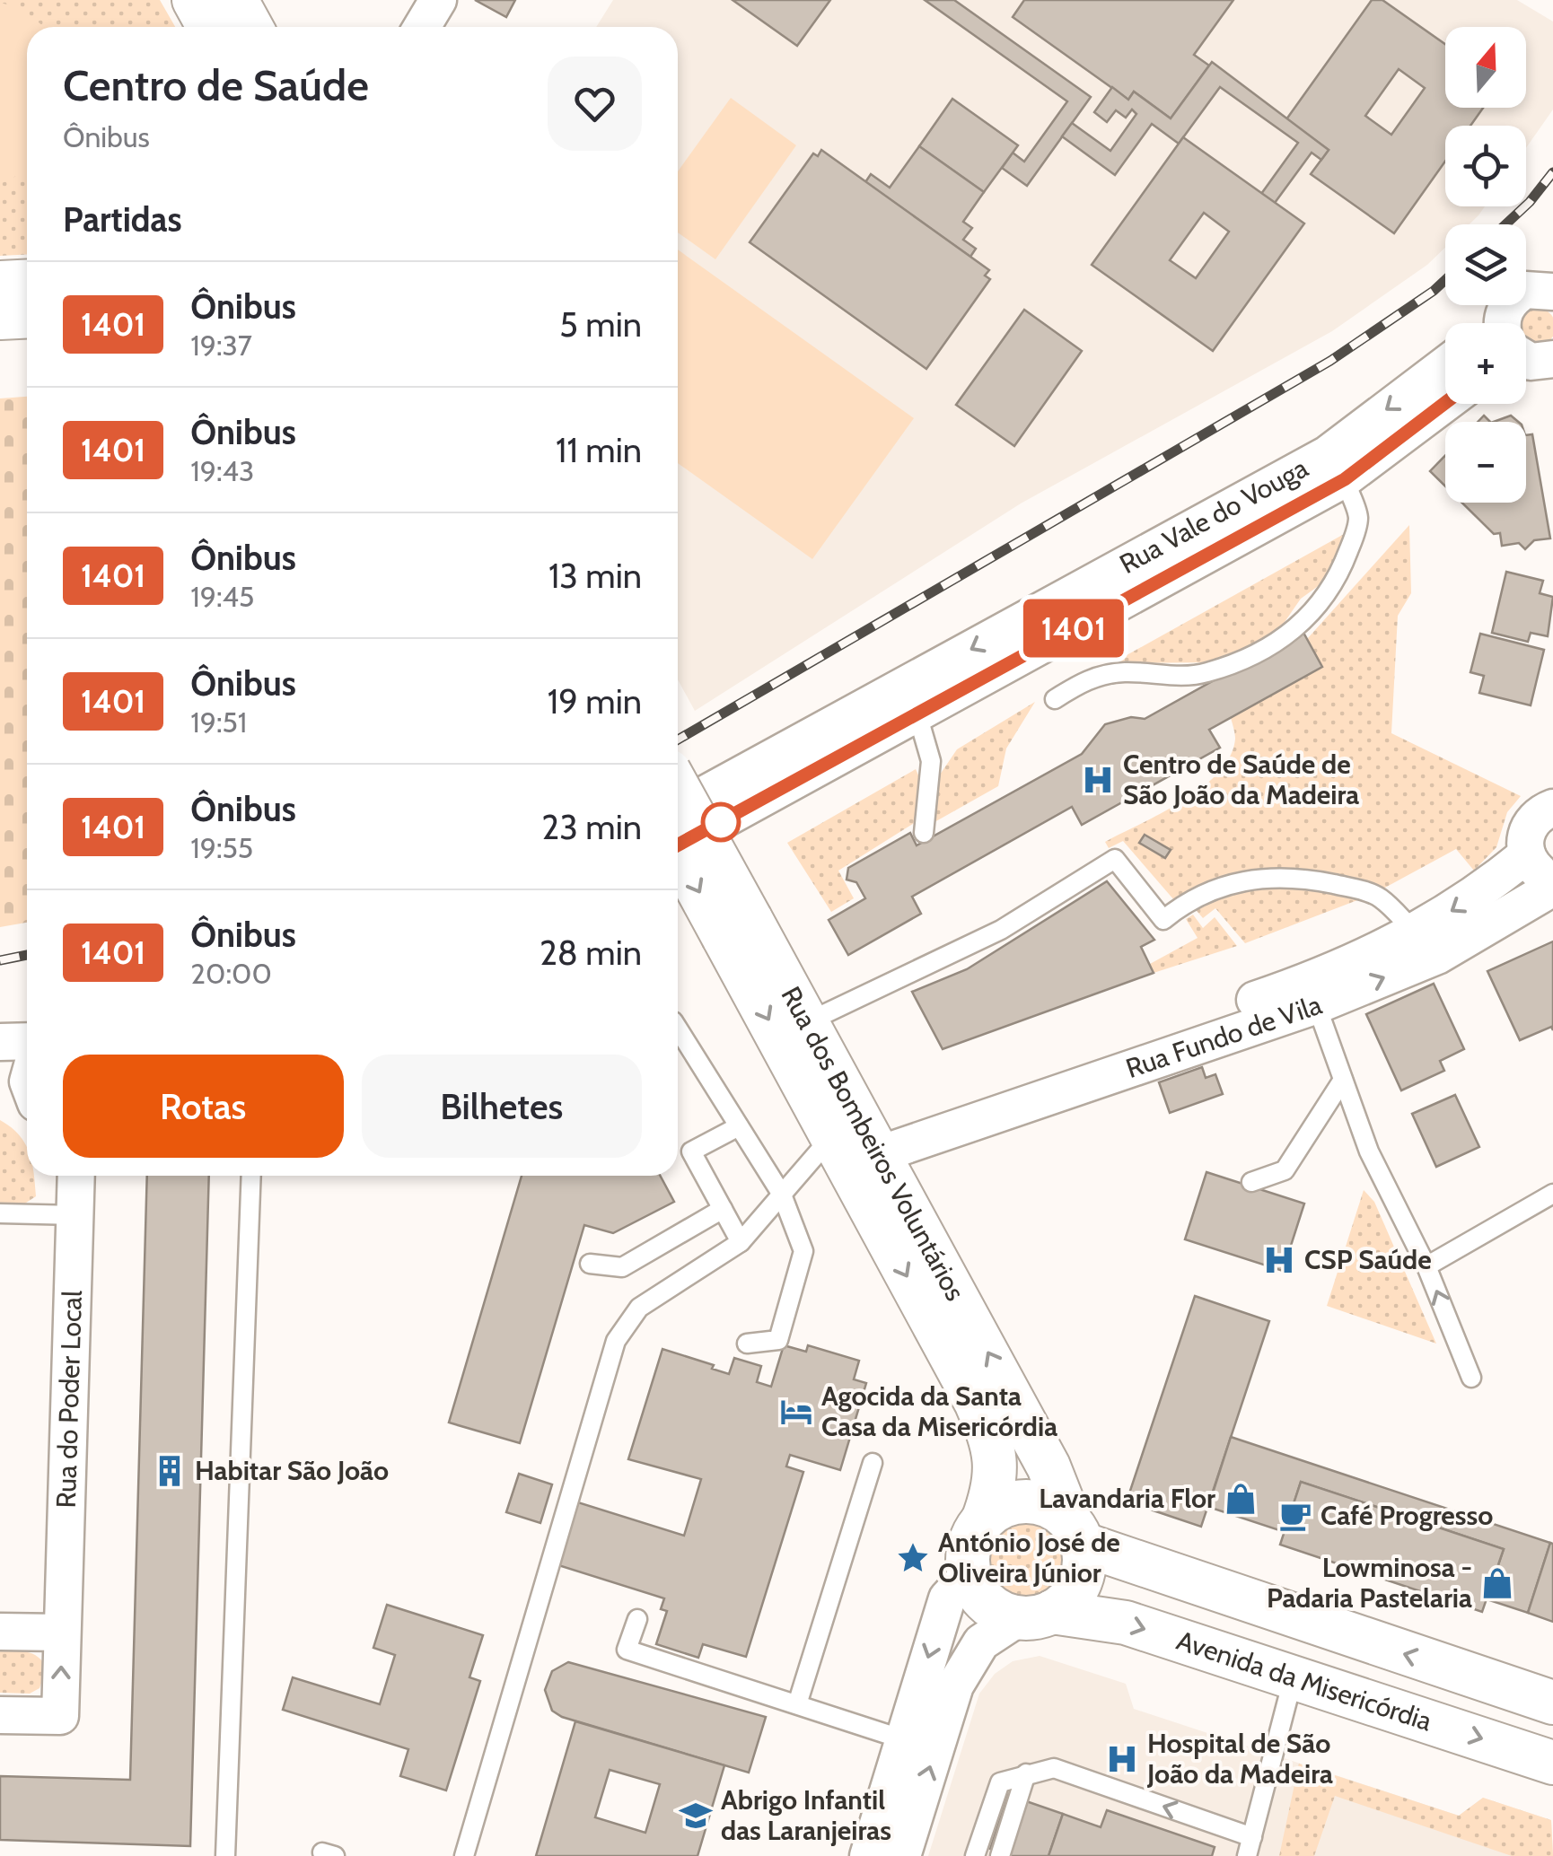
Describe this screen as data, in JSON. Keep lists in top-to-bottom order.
{
  "streets": {
    "street": [
      "Rua Vale do Vouga",
      "Rua Fundo de Vila",
      "Rua dos Bombeiros Voluntários",
      "Rua do Poder Local",
      "Avenida da Misericórdia"
    ]
  },
  "crossings": [
    ["Rua Fundo de Vila", "Rua dos Bombeiros Voluntários"],
    ["Rua dos Bombeiros Voluntários", "Avenida da Misericórdia"]
  ],
  "places": {
    "hospital": ["Centro de Saúde de São João da Madeira", "CSP Saúde", "Hospital de São João da Madeira"],
    "hotel": ["Agocida da Santa Casa da Misericórdia"],
    "building": ["Habitar São João"],
    "shop": ["Lavandaria Flor", "Lowminosa - Padaria Pastelaria"],
    "cafe": ["Café Progresso"],
    "place": ["António José de Oliveira Júnior"],
    "school or university": ["Abrigo Infantil das Laranjeiras"]
  },
  "lines": ["bus line 1401"],
  "north": "top",
  "page": {
    "on_map": "1401",
    "map_buttons": ["+", "−"],
    "heading": [
      ["Centro de Saúde", "Ônibus"],
      "Partidas"
    ],
    "list": [
      {
        "mark": "1401",
        "name": "Ônibus",
        "note": "19:37",
        "value": "5 min"
      },
      {
        "mark": "1401",
        "name": "Ônibus",
        "note": "19:43",
        "value": "11 min"
      },
      {
        "mark": "1401",
        "name": "Ônibus",
        "note": "19:45",
        "value": "13 min"
      },
      {
        "mark": "1401",
        "name": "Ônibus",
        "note": "19:51",
        "value": "19 min"
      },
      {
        "mark": "1401",
        "name": "Ônibus",
        "note": "19:55",
        "value": "23 min"
      },
      {
        "mark": "1401",
        "name": "Ônibus",
        "note": "20:00",
        "value": "28 min"
      }
    ],
    "buttons": ["Rotas", "Bilhetes"]
  }
}
